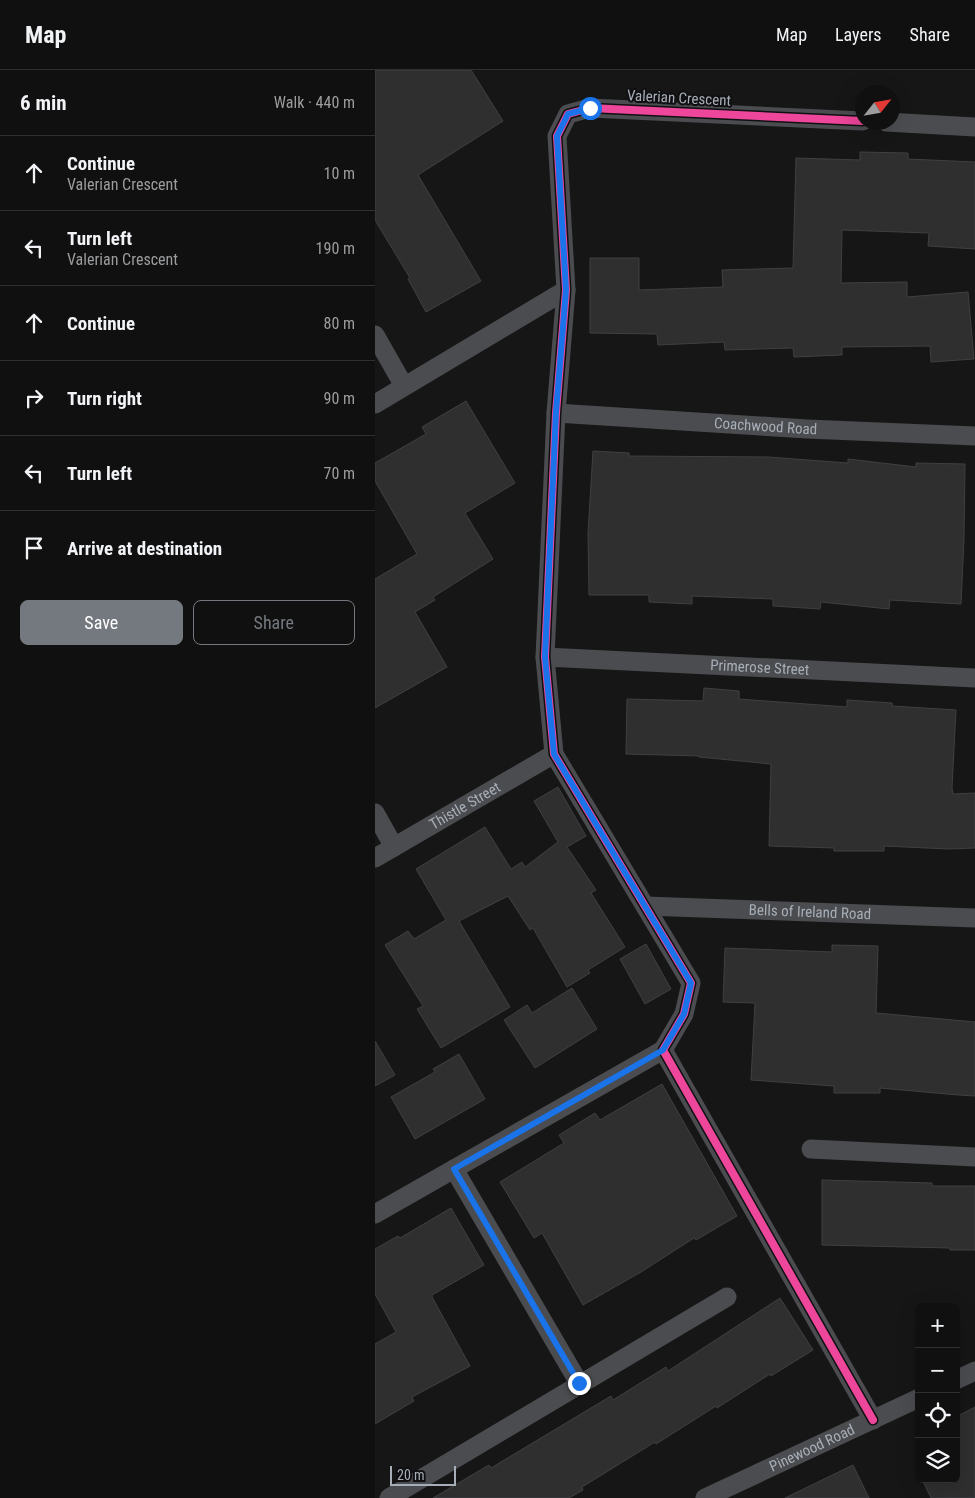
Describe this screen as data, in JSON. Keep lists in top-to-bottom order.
{
  "streets": {
    "street": [
      "Valerian Crescent",
      "Coachwood Road",
      "Primerose Street",
      "Thistle Street",
      "Bells of Ireland Road",
      "Pinewood Road"
    ]
  },
  "crossings": [
    ["Valerian Crescent", "Coachwood Road"],
    ["Valerian Crescent", "Primerose Street"],
    ["Valerian Crescent", "Thistle Street"]
  ],
  "scale_bar": "20 m",
  "north": "top right",
  "page": {
    "header": "Map",
    "nav": ["Map", "Layers", "Share"],
    "heading": ["6 min", "Walk · 440 m"],
    "list": [
      ["Continue", "Valerian Crescent", "10 m"],
      ["Turn left", "Valerian Crescent", "190 m"],
      ["Continue", "80 m"],
      ["Turn right", "90 m"],
      ["Turn left", "70 m"],
      "Arrive at destination"
    ],
    "buttons": ["Save", "Share"],
    "map_buttons": ["+", "−"],
    "scale": "20 m"
  }
}
